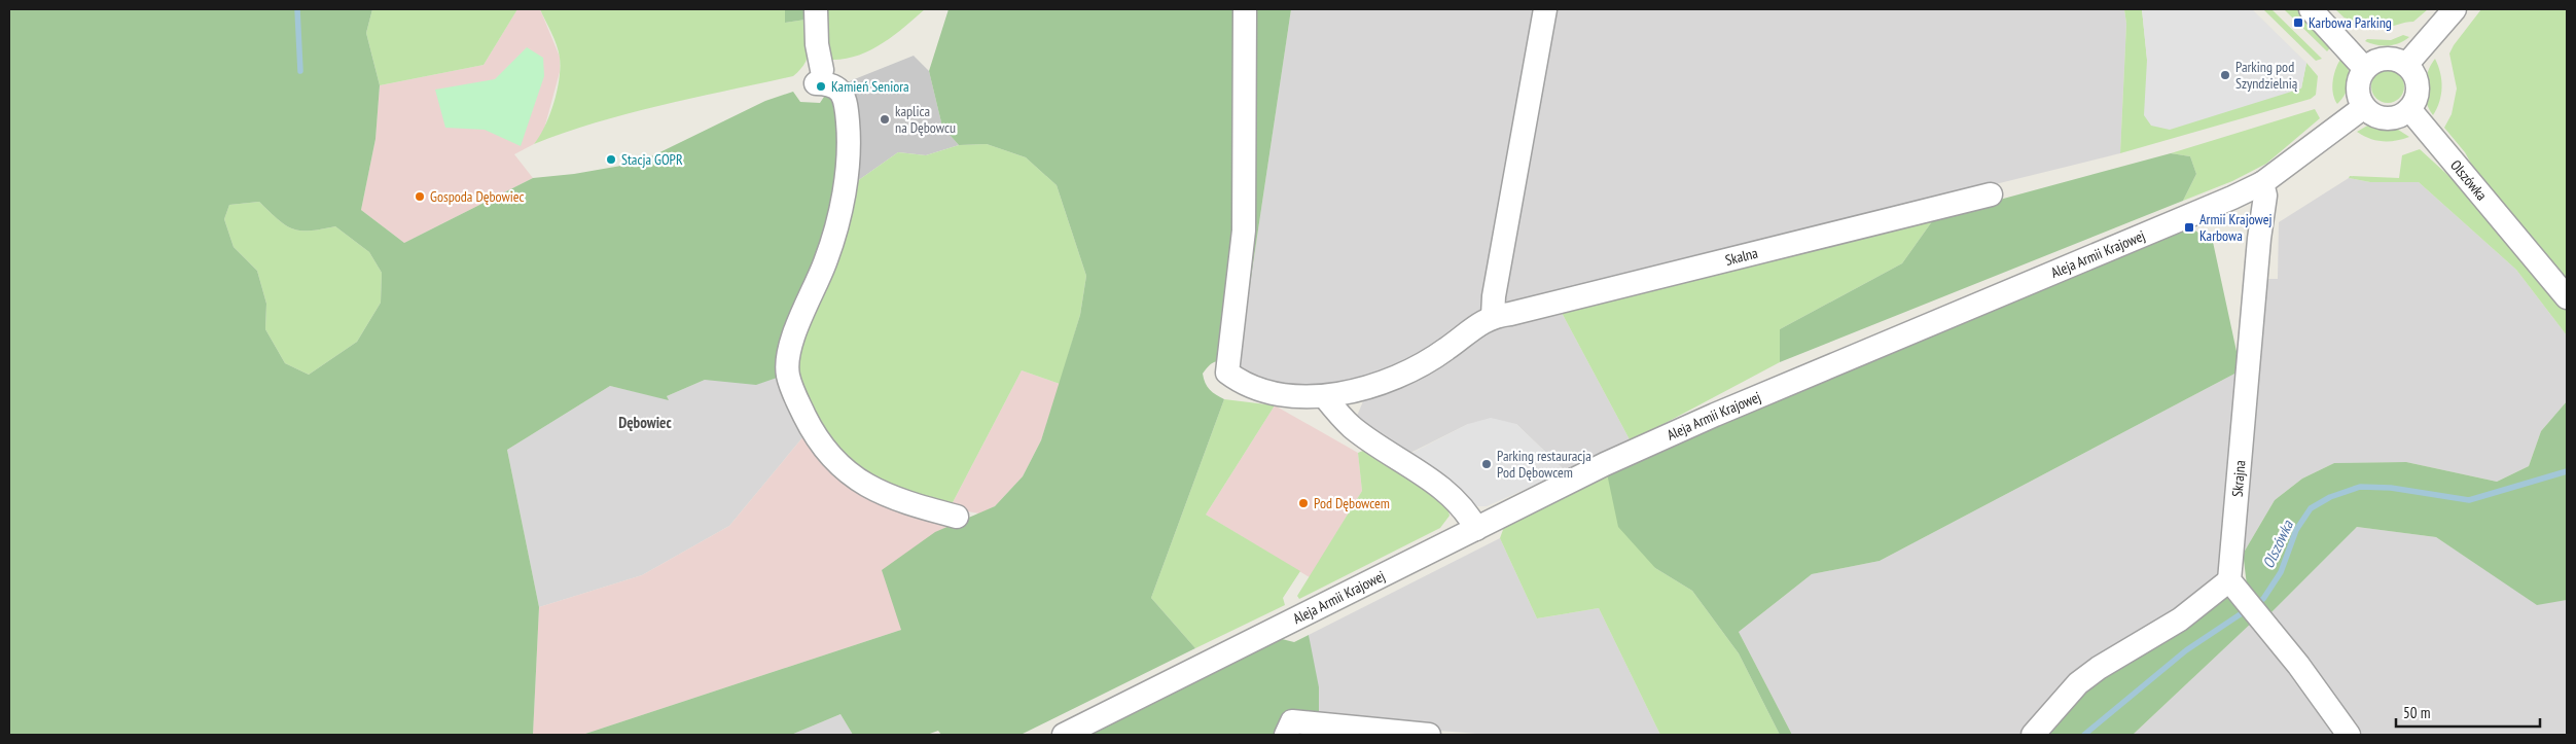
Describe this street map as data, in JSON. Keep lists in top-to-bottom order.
{
  "streets": {
    "street": [
      "Olszówka",
      "Aleja Armii Krajowej",
      "Skalna",
      "Skrajna"
    ]
  },
  "crossings": [
    ["Olszówka", "Aleja Armii Krajowej"],
    ["Aleja Armii Krajowej", "Skrajna"]
  ],
  "districts": ["Dębowiec"],
  "water": ["Olszówka"],
  "places": {
    "transit": ["Karbowa Parking", "Armii Krajowej Karbowa"],
    "other": [
      "Parking pod Szyndzielnią",
      "Kamień Seniora",
      "kaplica na Dębowcu",
      "Stacja GOPR",
      "Gospoda Dębowiec",
      "Parking restauracja Pod Dębowcem",
      "Pod Dębowcem"
    ]
  },
  "scale_bar": "50 m"
}
